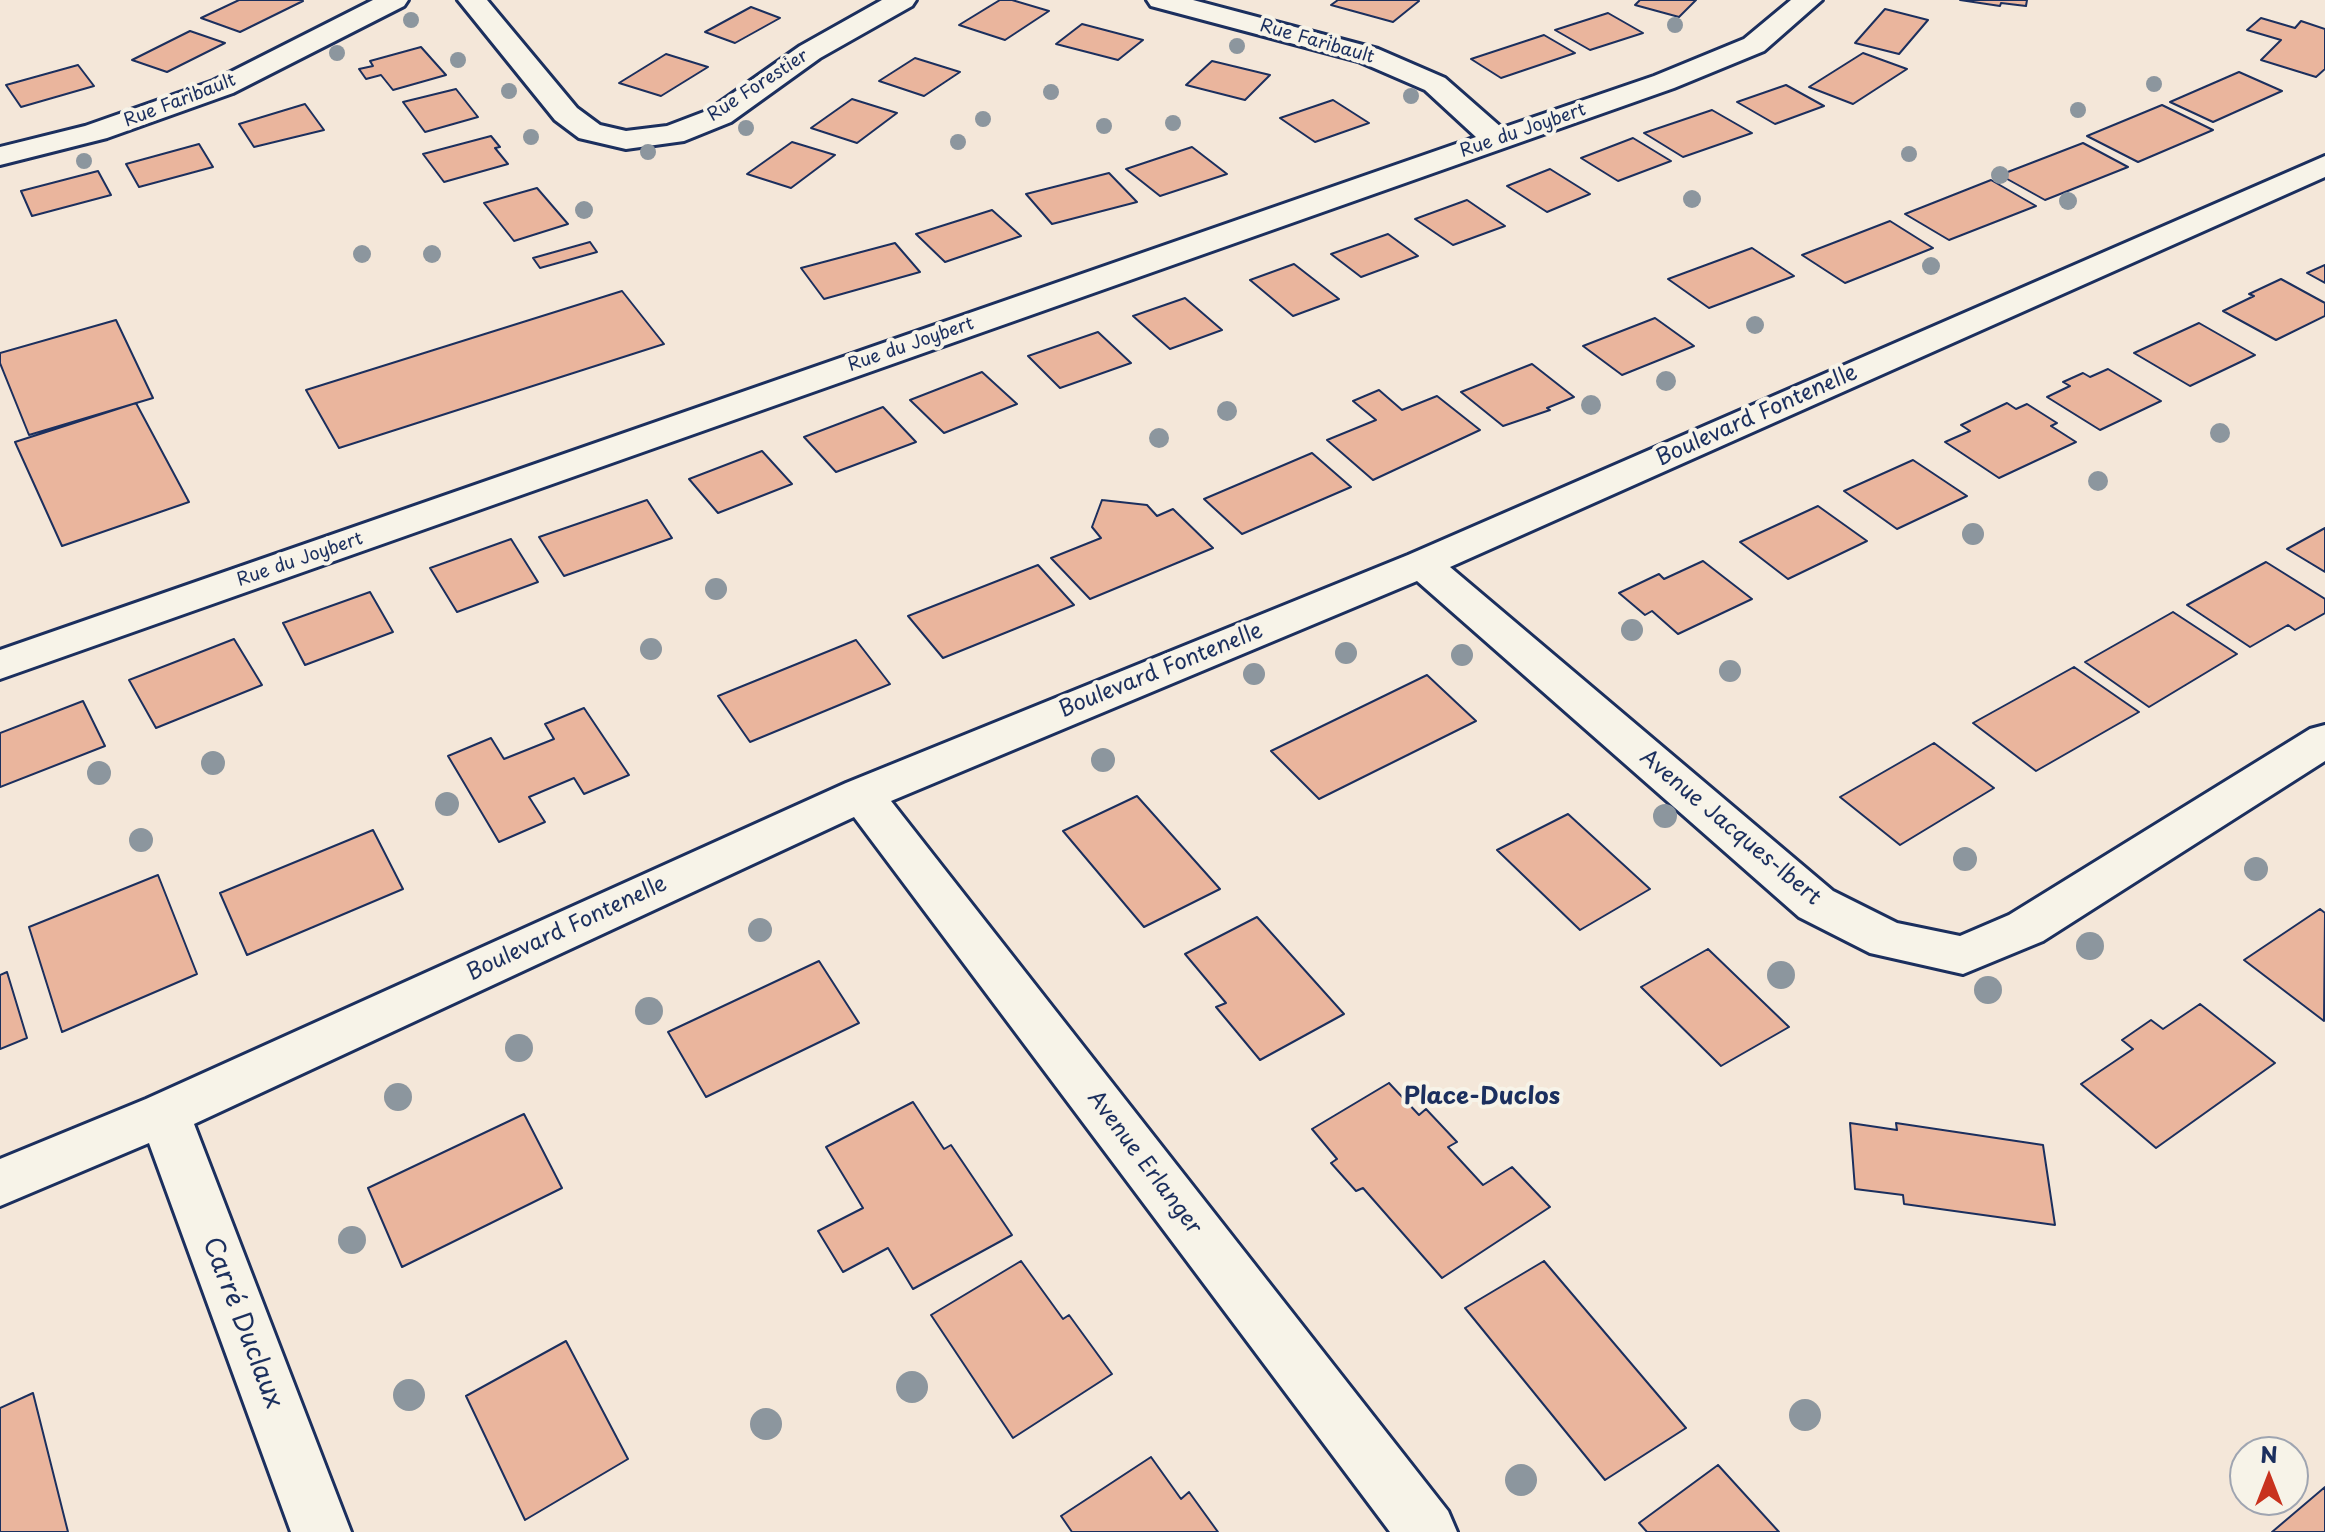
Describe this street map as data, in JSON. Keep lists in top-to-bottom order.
{
  "streets": {
    "street": [
      "Rue Faribault",
      "Rue Forestier",
      "Rue du Joybert",
      "Boulevard Fontenelle",
      "Avenue Jacques-Ibert",
      "Avenue Erlanger",
      "Carré Duclaux"
    ]
  },
  "crossings": [
    ["Rue Faribault", "Rue du Joybert"],
    ["Boulevard Fontenelle", "Avenue Jacques-Ibert"],
    ["Boulevard Fontenelle", "Avenue Erlanger"],
    ["Boulevard Fontenelle", "Carré Duclaux"]
  ],
  "districts": ["Place-Duclos"],
  "north": "top"
}
